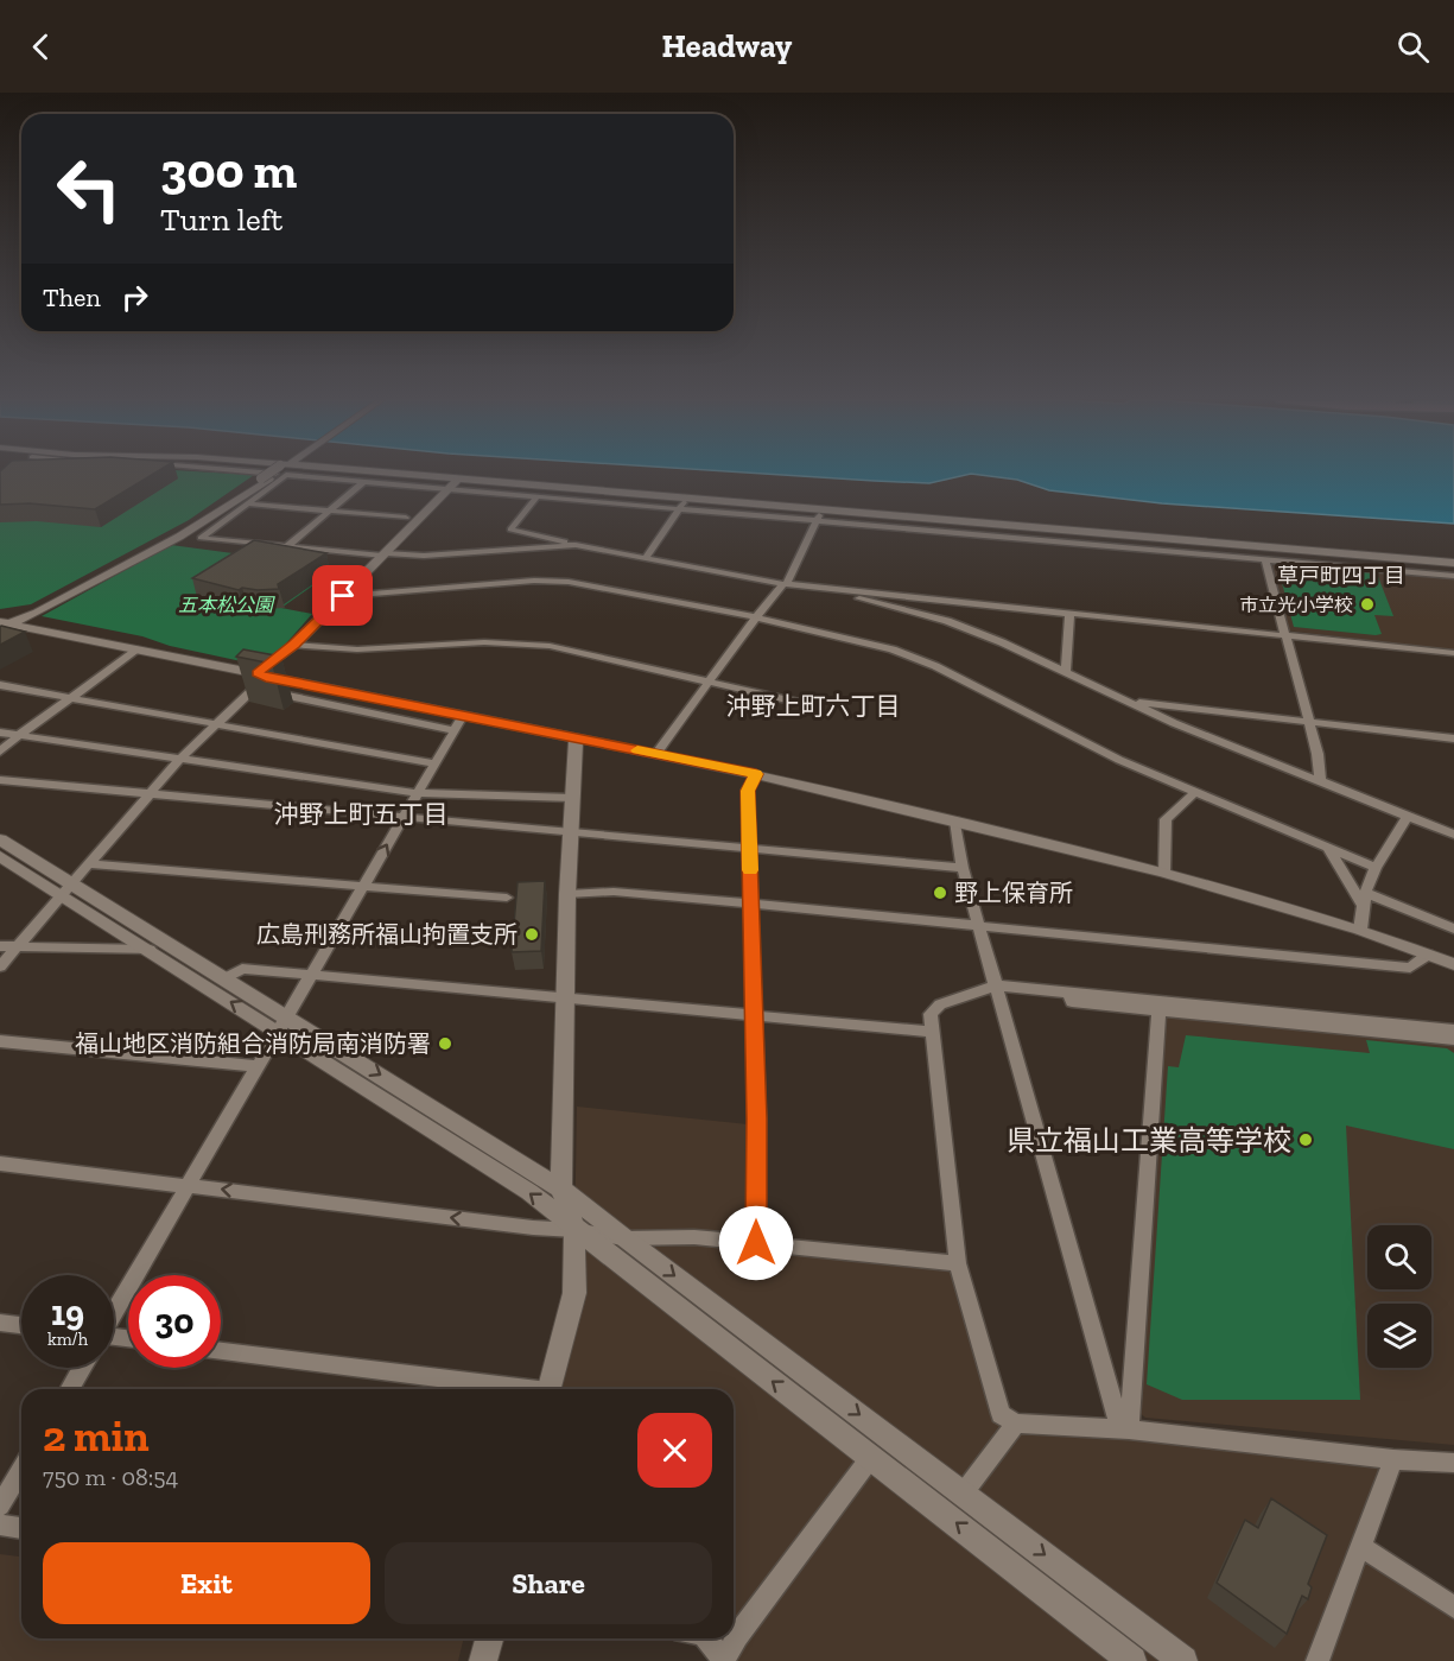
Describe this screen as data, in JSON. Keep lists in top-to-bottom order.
{
  "districts": ["草戸町四丁目", "沖野上町六丁目", "沖野上町五丁目"],
  "parks": ["五本松公園"],
  "places": [
    "市立光小学校",
    "野上保育所",
    "広島刑務所福山拘置支所",
    "福山地区消防組合消防局南消防署",
    "県立福山工業高等学校"
  ],
  "page": {
    "header": "Headway",
    "turn": ["300 m", "Turn left"],
    "then": "Then",
    "speed": "19 km/h",
    "limit": "30",
    "heading": ["2 min", "750 m · 08:54"],
    "buttons": ["Exit", "Share"]
  }
}
